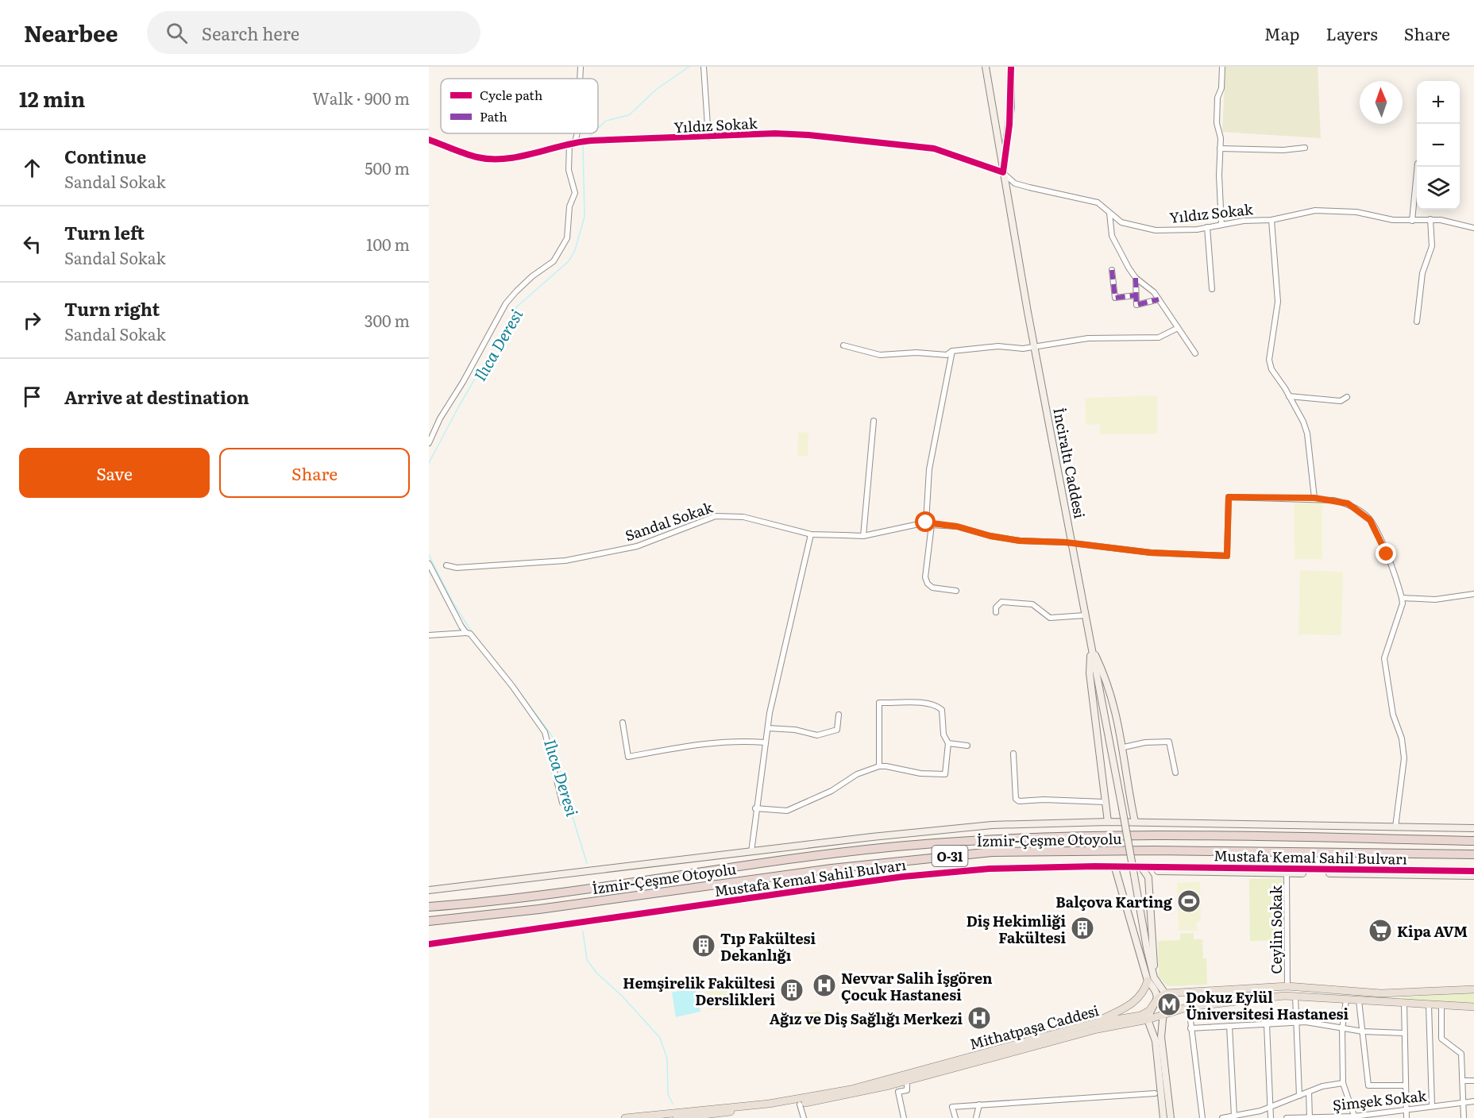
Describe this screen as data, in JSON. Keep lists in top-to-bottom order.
{
  "streets": {
    "highway": ["İzmir-Çeşme Otoyolu", "O-31"],
    "main road": [
      "Yıldız Sokak",
      "İnciraltı Caddesi",
      "Mustafa Kemal Sahil Bulvarı",
      "Mithatpaşa Caddesi"
    ],
    "street": ["Sandal Sokak", "Ceylin Sokak", "Şimşek Sokak"]
  },
  "crossings": [
    ["Yıldız Sokak", "İnciraltı Caddesi"],
    ["Mustafa Kemal Sahil Bulvarı", "Ceylin Sokak"]
  ],
  "water": ["Ilıca Deresi"],
  "places": {
    "sports": ["Balçova Karting"],
    "building": ["Diş Hekimliği Fakültesi", "Tıp Fakültesi Dekanlığı", "Hemşirelik Fakültesi Derslikleri"],
    "supermarket": ["Kipa AVM"],
    "hospital": ["Nevvar Salih İşgören Çocuk Hastanesi", "Ağız ve Diş Sağlığı Merkezi"],
    "metro station": ["Dokuz Eylül Üniversitesi Hastanesi"]
  },
  "legend": ["Cycle path", "Path"],
  "north": "top",
  "page": {
    "header": "Nearbee",
    "search": "Search here",
    "nav": ["Map", "Layers", "Share"],
    "heading": ["12 min", "Walk · 900 m"],
    "map_buttons": ["+", "−"],
    "list": [
      ["Continue", "Sandal Sokak", "500 m"],
      ["Turn left", "Sandal Sokak", "100 m"],
      ["Turn right", "Sandal Sokak", "300 m"],
      "Arrive at destination"
    ],
    "buttons": ["Save", "Share"]
  }
}
